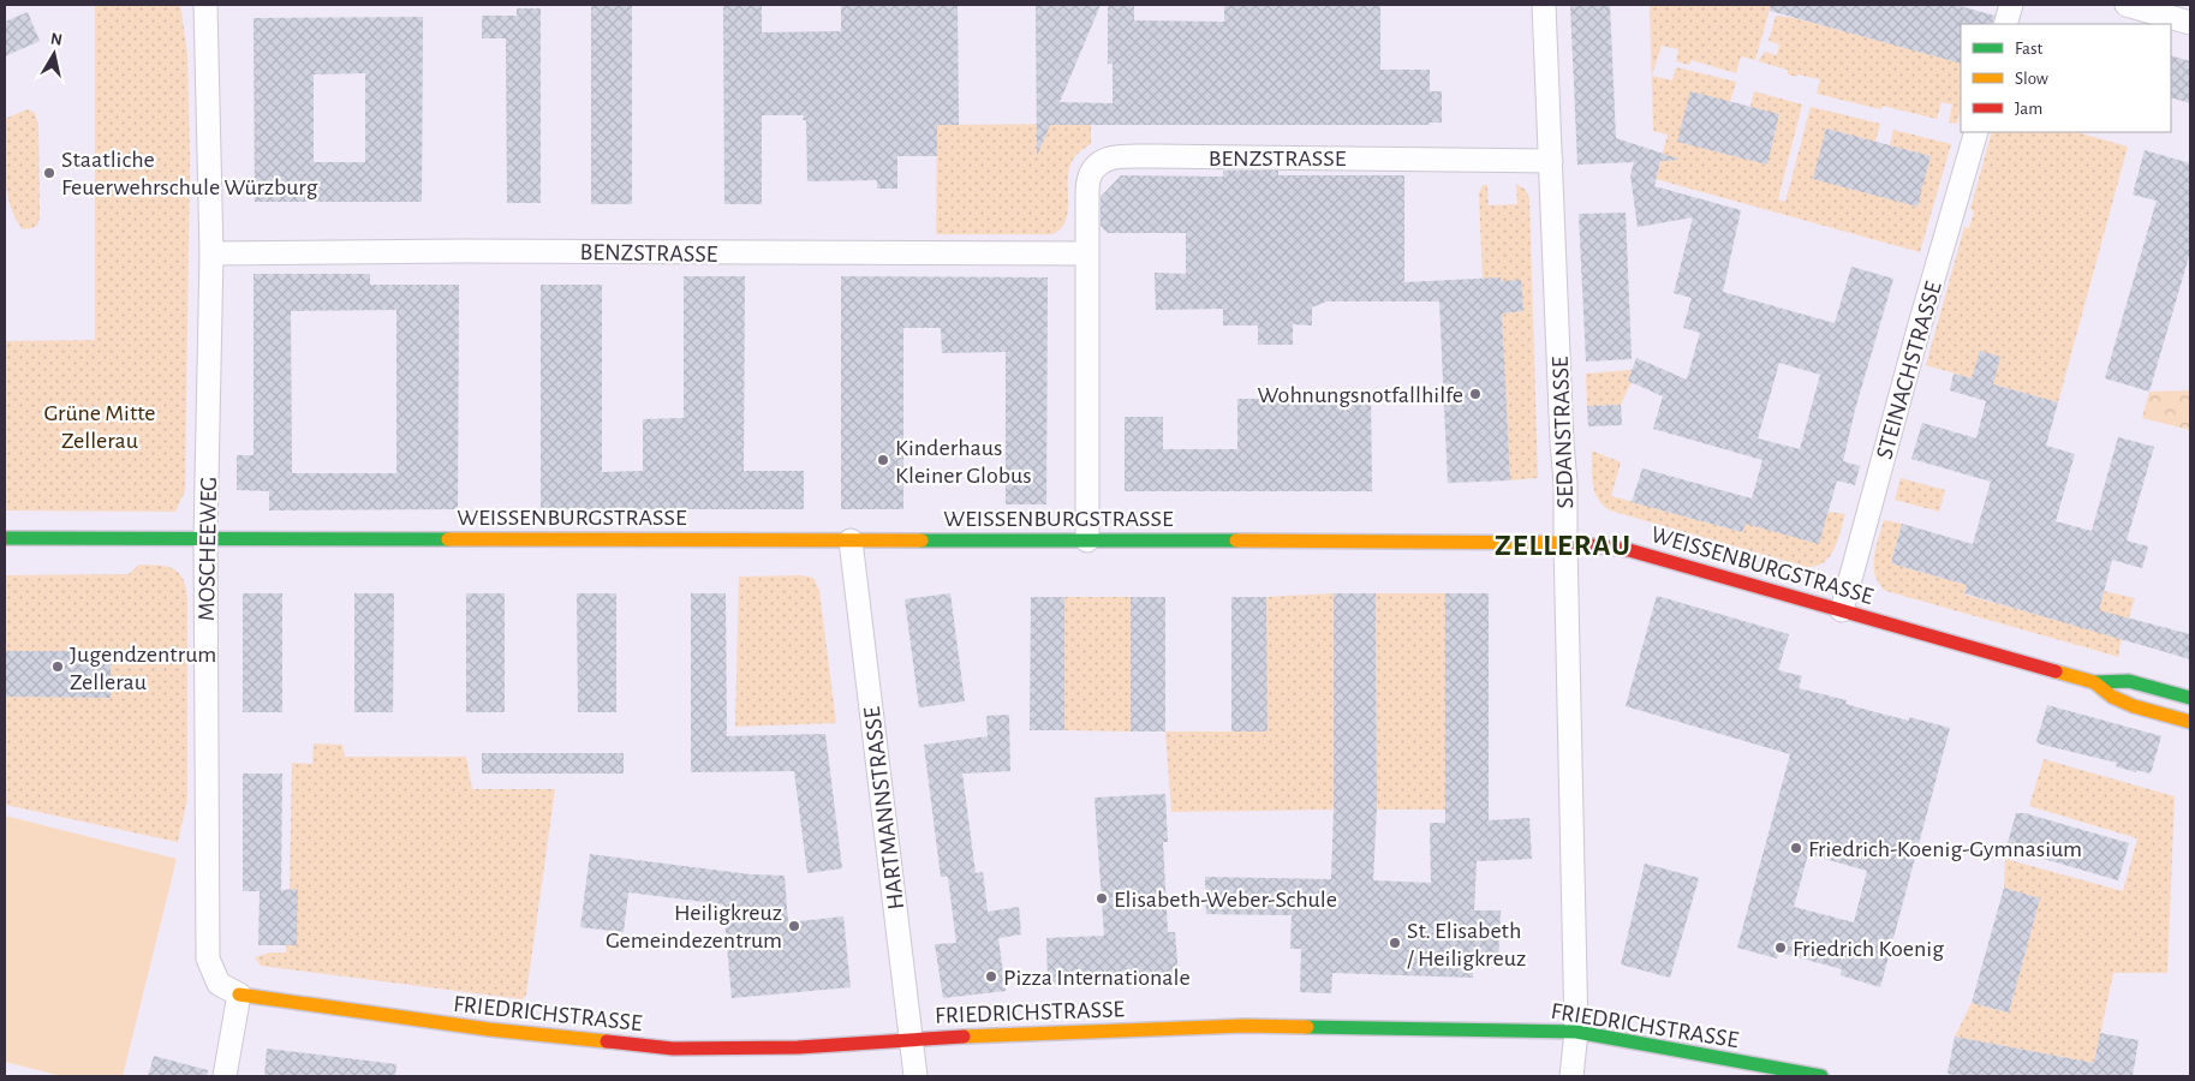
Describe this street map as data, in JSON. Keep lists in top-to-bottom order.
{
  "streets": {
    "street": [
      "BENZSTRASSE",
      "STEINACHSTRASSE",
      "SEDANSTRASSE",
      "WEISSENBURGSTRASSE",
      "MOSCHEEWEG",
      "HARTMANNSTRASSE",
      "FRIEDRICHSTRASSE"
    ]
  },
  "crossings": [
    ["BENZSTRASSE", "SEDANSTRASSE"],
    ["BENZSTRASSE", "WEISSENBURGSTRASSE"],
    ["BENZSTRASSE", "MOSCHEEWEG"],
    ["STEINACHSTRASSE", "WEISSENBURGSTRASSE"],
    ["SEDANSTRASSE", "WEISSENBURGSTRASSE"],
    ["SEDANSTRASSE", "FRIEDRICHSTRASSE"],
    ["WEISSENBURGSTRASSE", "MOSCHEEWEG"],
    ["WEISSENBURGSTRASSE", "HARTMANNSTRASSE"],
    ["MOSCHEEWEG", "FRIEDRICHSTRASSE"],
    ["HARTMANNSTRASSE", "FRIEDRICHSTRASSE"]
  ],
  "districts": ["ZELLERAU"],
  "parks": ["Grüne Mitte Zellerau"],
  "places": [
    "Staatliche Feuerwehrschule Würzburg",
    "Wohnungsnotfallhilfe",
    "Kinderhaus Kleiner Globus",
    "Jugendzentrum Zellerau",
    "Friedrich-Koenig-Gymnasium",
    "Elisabeth-Weber-Schule",
    "Heiligkreuz Gemeindezentrum",
    "St. Elisabeth / Heiligkreuz",
    "Friedrich Koenig",
    "Pizza Internationale"
  ],
  "legend": ["Fast", "Slow", "Jam"],
  "north": "top"
}
